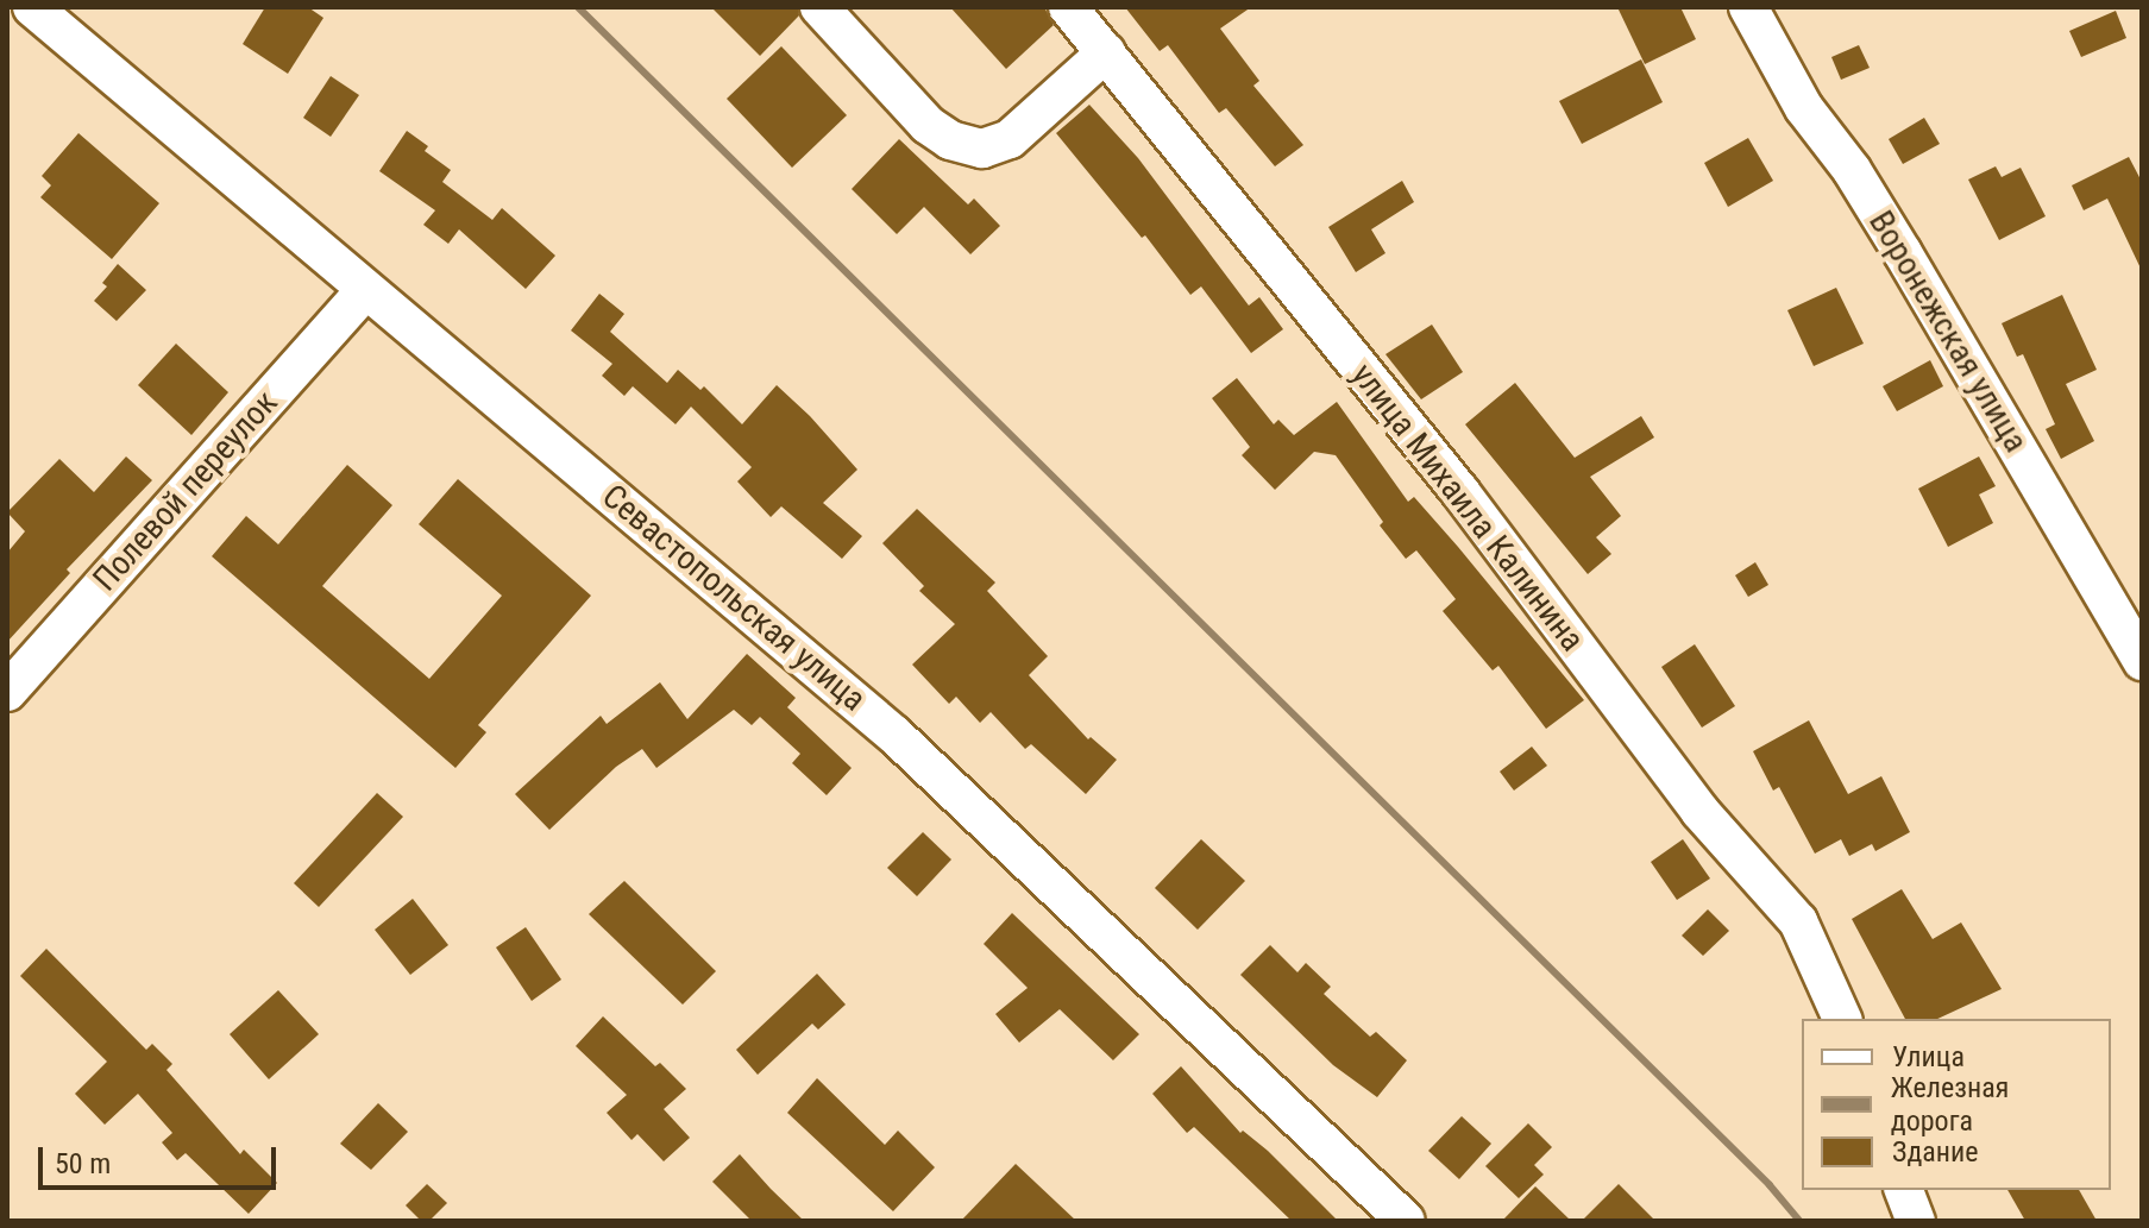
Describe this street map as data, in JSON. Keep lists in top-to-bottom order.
{
  "streets": {
    "street": [
      "Воронежская улица",
      "Полевой переулок",
      "улица Михаила Калинина",
      "Севастопольская улица"
    ]
  },
  "crossings": [
    ["Полевой переулок", "Севастопольская улица"]
  ],
  "legend": ["Улица", "Железная дорога", "Здание"],
  "scale_bar": "50 m"
}
